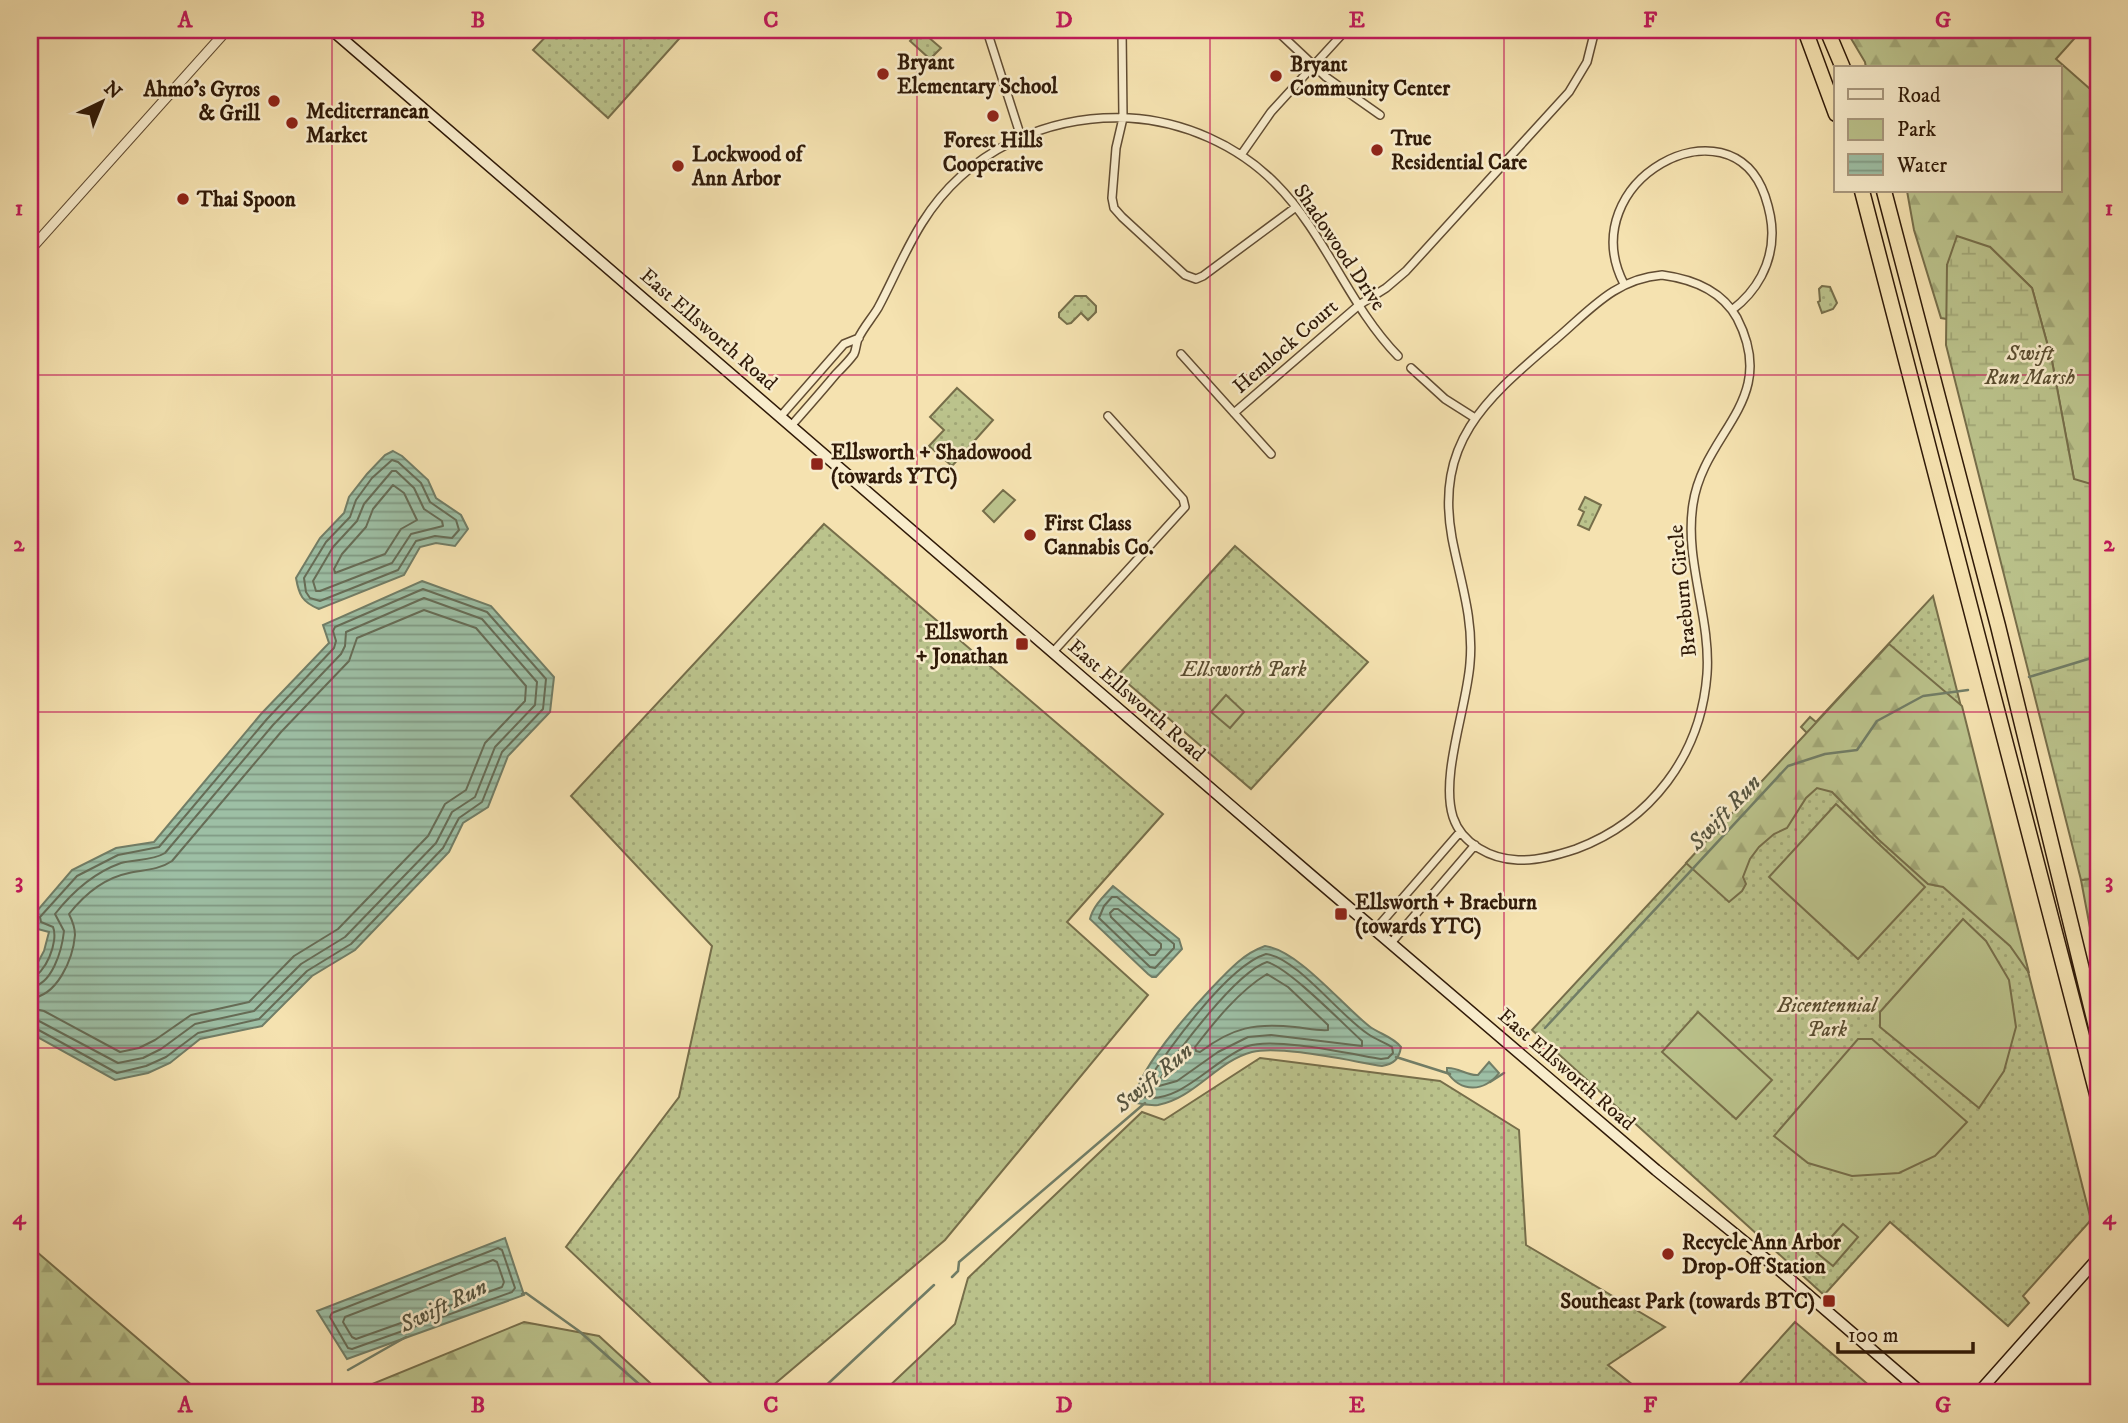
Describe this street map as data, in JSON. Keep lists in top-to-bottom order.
{
  "streets": {
    "main road": ["East Ellsworth Road"],
    "street": ["Shadowood Drive", "Hemlock Court", "Braeburn Circle"]
  },
  "crossings": [
    ["Shadowood Drive", "East Ellsworth Road"],
    ["Shadowood Drive", "Hemlock Court"]
  ],
  "water": ["Swift Run"],
  "parks": ["Swift Run Marsh", "Ellsworth Park", "Bicentennial Park"],
  "places": {
    "other": [
      "Bryant Elementary School",
      "Bryant Community Center",
      "Ahmo's Gyros & Grill",
      "Forest Hills Cooperative",
      "Mediterranean Market",
      "True Residential Care",
      "Lockwood of Ann Arbor",
      "Thai Spoon",
      "First Class Cannabis Co.",
      "Recycle Ann Arbor Drop-Off Station"
    ],
    "transit": [
      "Ellsworth + Shadowood (towards YTC)",
      "Ellsworth + Jonathan",
      "Ellsworth + Braeburn (towards YTC)",
      "Southeast Park (towards BTC)"
    ]
  },
  "legend": ["Road", "Park", "Water"],
  "scale_bar": "100 m",
  "north": "top right",
  "grid": {
    "columns": [
      "A",
      "B",
      "C",
      "D",
      "E",
      "F",
      "G"
    ],
    "rows": [
      "1",
      "2",
      "3",
      "4"
    ]
  }
}
